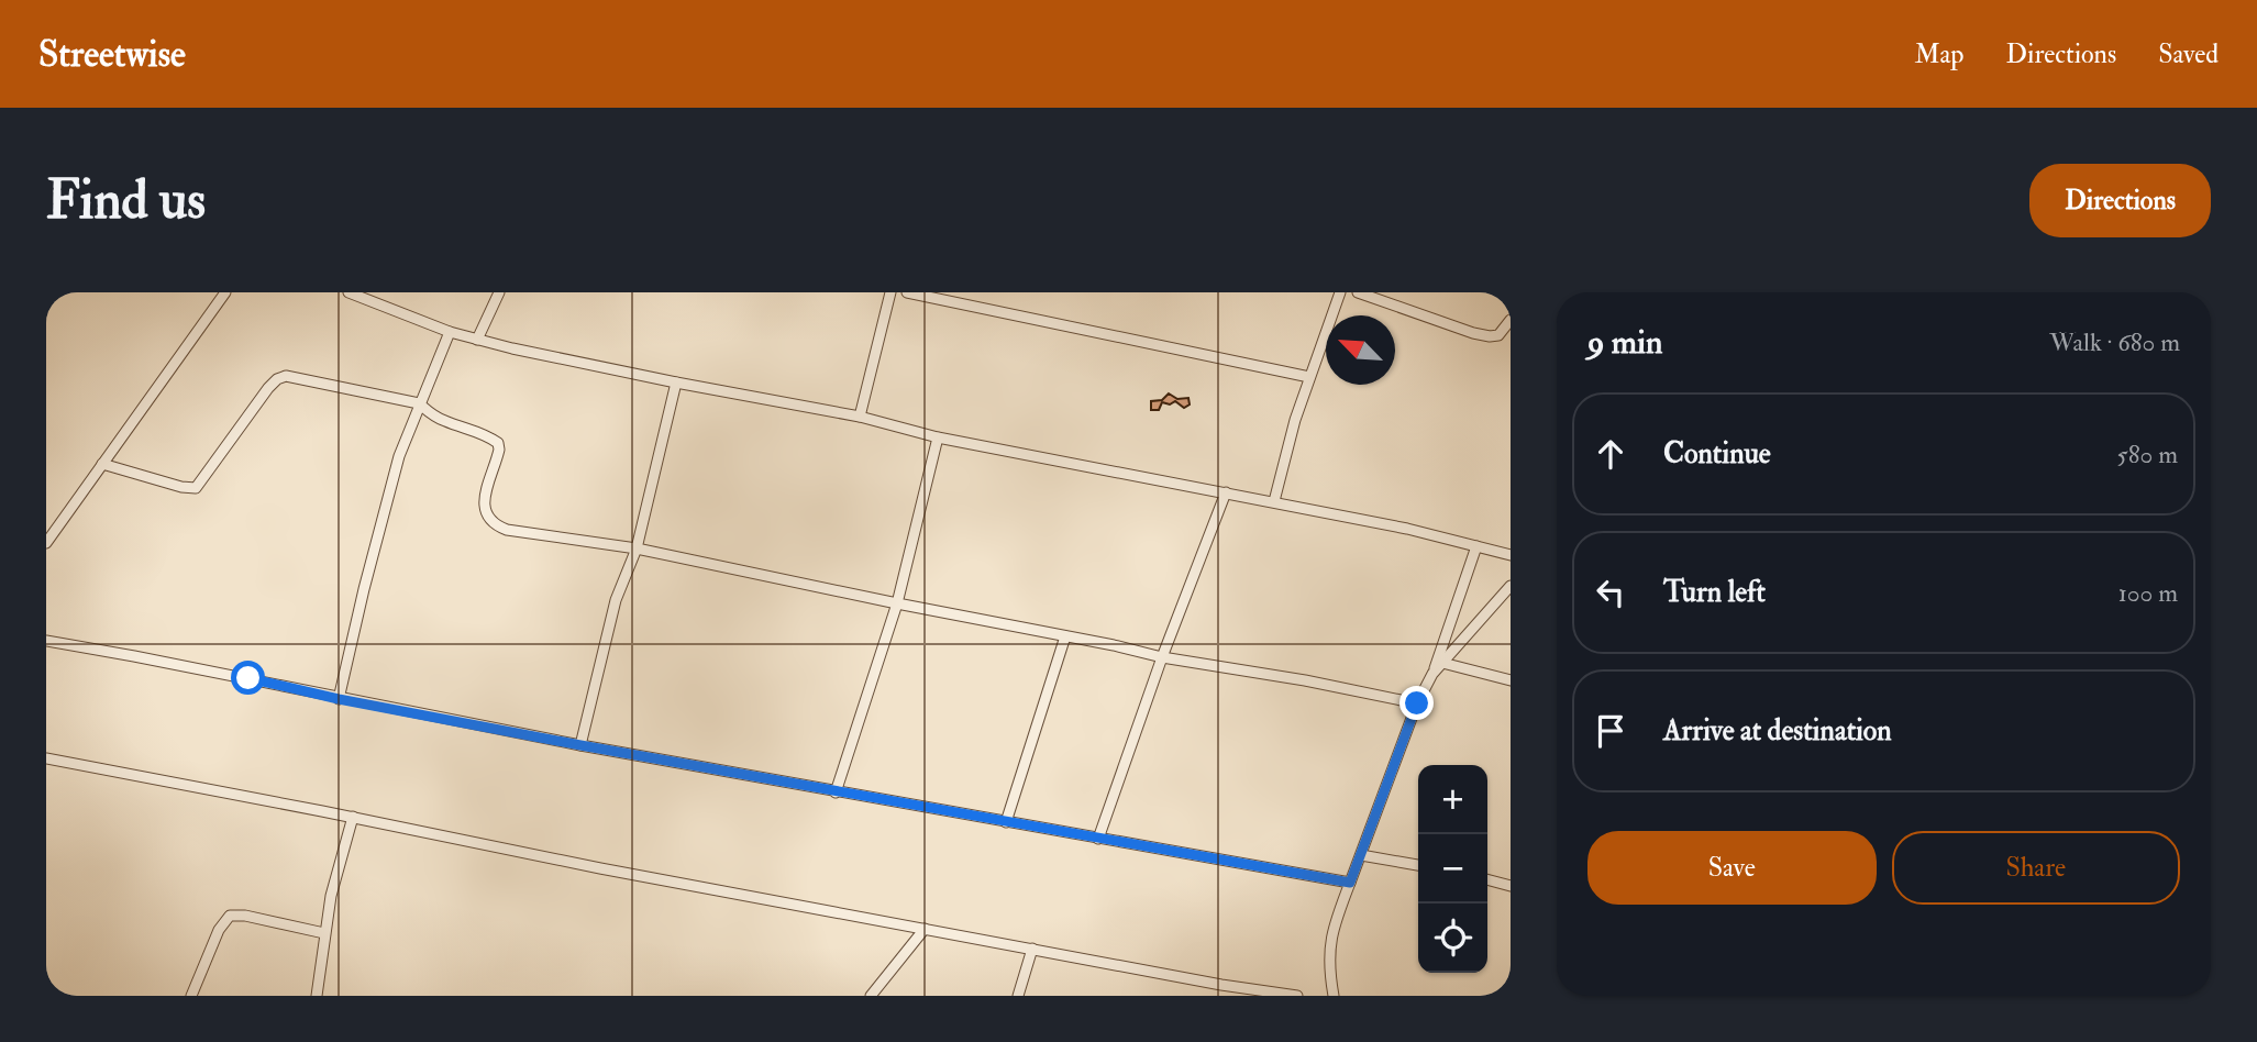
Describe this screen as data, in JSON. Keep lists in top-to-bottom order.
{
  "north": "top left",
  "page": {
    "header": "Streetwise",
    "nav": ["Map", "Directions", "Saved"],
    "buttons": [
      "Directions",
      ["Save", "Share"]
    ],
    "title": "Find us",
    "heading": ["9 min", "Walk · 680 m"],
    "list": [
      ["Continue", "580 m"],
      ["Turn left", "100 m"],
      "Arrive at destination"
    ],
    "map_buttons": ["+", "−"]
  }
}
